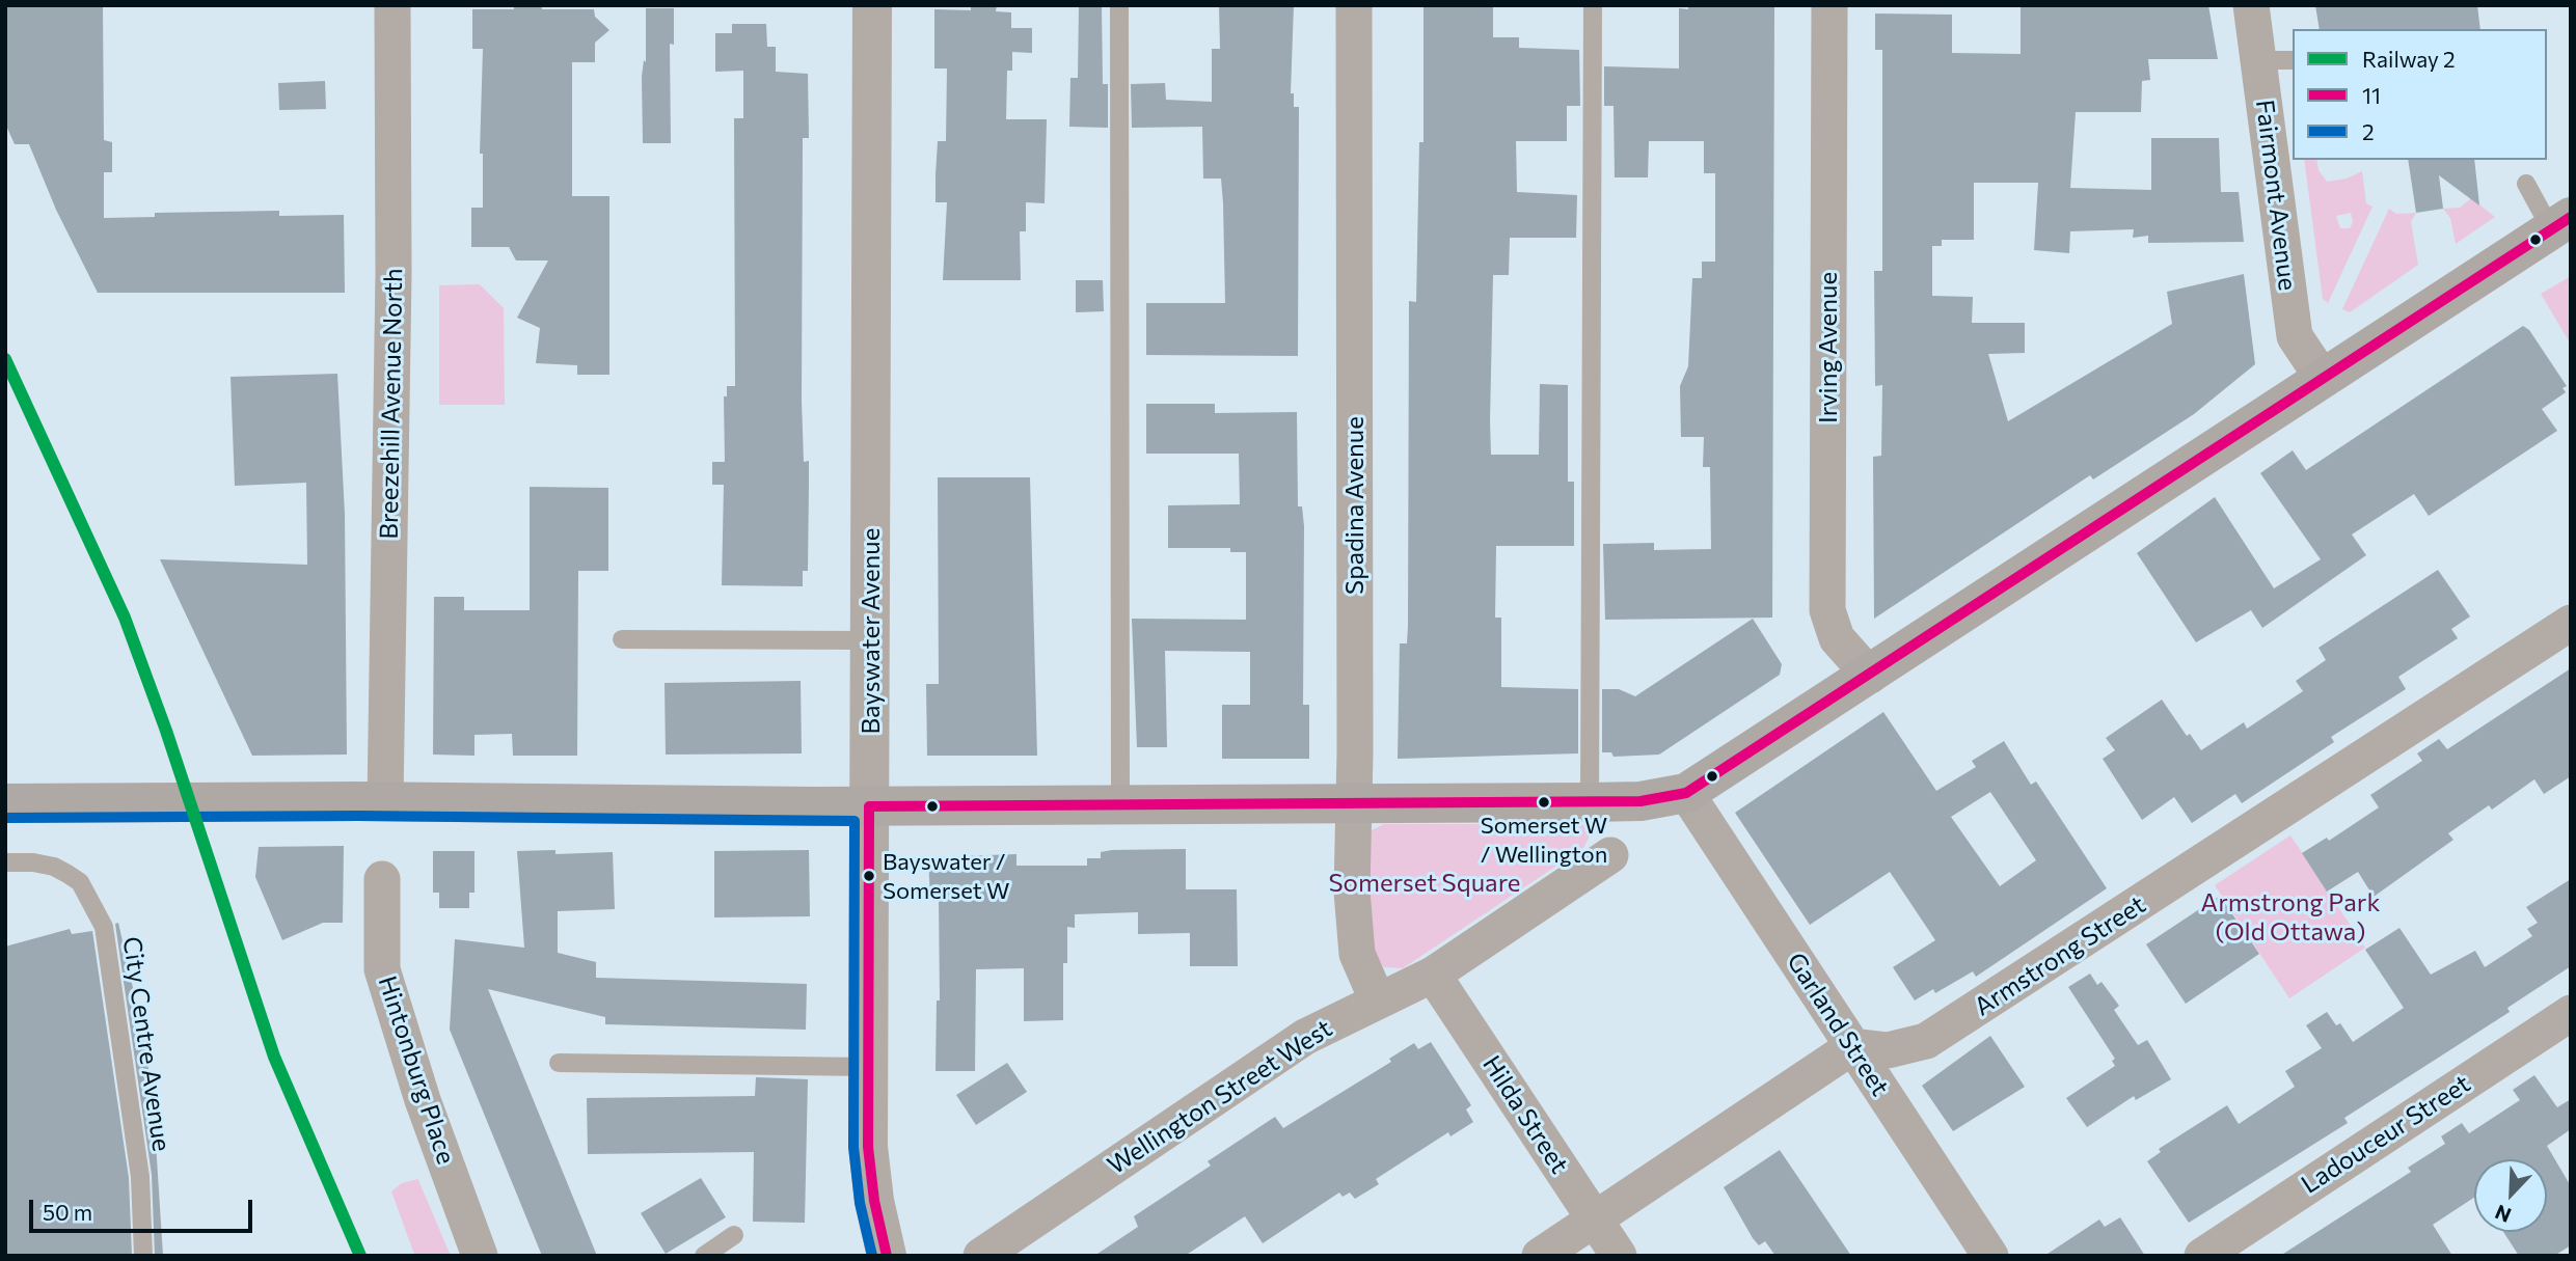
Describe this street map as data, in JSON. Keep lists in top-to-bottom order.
{
  "streets": {
    "street": [
      "Fairmont Avenue",
      "Irving Avenue",
      "Breezehill Avenue North",
      "Spadina Avenue",
      "Bayswater Avenue",
      "Armstrong Street",
      "Garland Street",
      "Hintonburg Place",
      "Wellington Street West",
      "Hilda Street",
      "Ladouceur Street"
    ],
    "lane": ["City Centre Avenue"]
  },
  "crossings": [
    ["Spadina Avenue", "Wellington Street West"],
    ["Armstrong Street", "Garland Street"],
    ["Wellington Street West", "Hilda Street"]
  ],
  "parks": ["Somerset Square", "Armstrong Park (Old Ottawa)"],
  "places": ["Somerset W / Wellington", "Bayswater / Somerset W"],
  "lines": ["transit line 11", "rail line 2", "transit line 2"],
  "legend": ["Railway 2", "11", "2"],
  "scale_bar": "50 m",
  "north": "bottom left"
}
